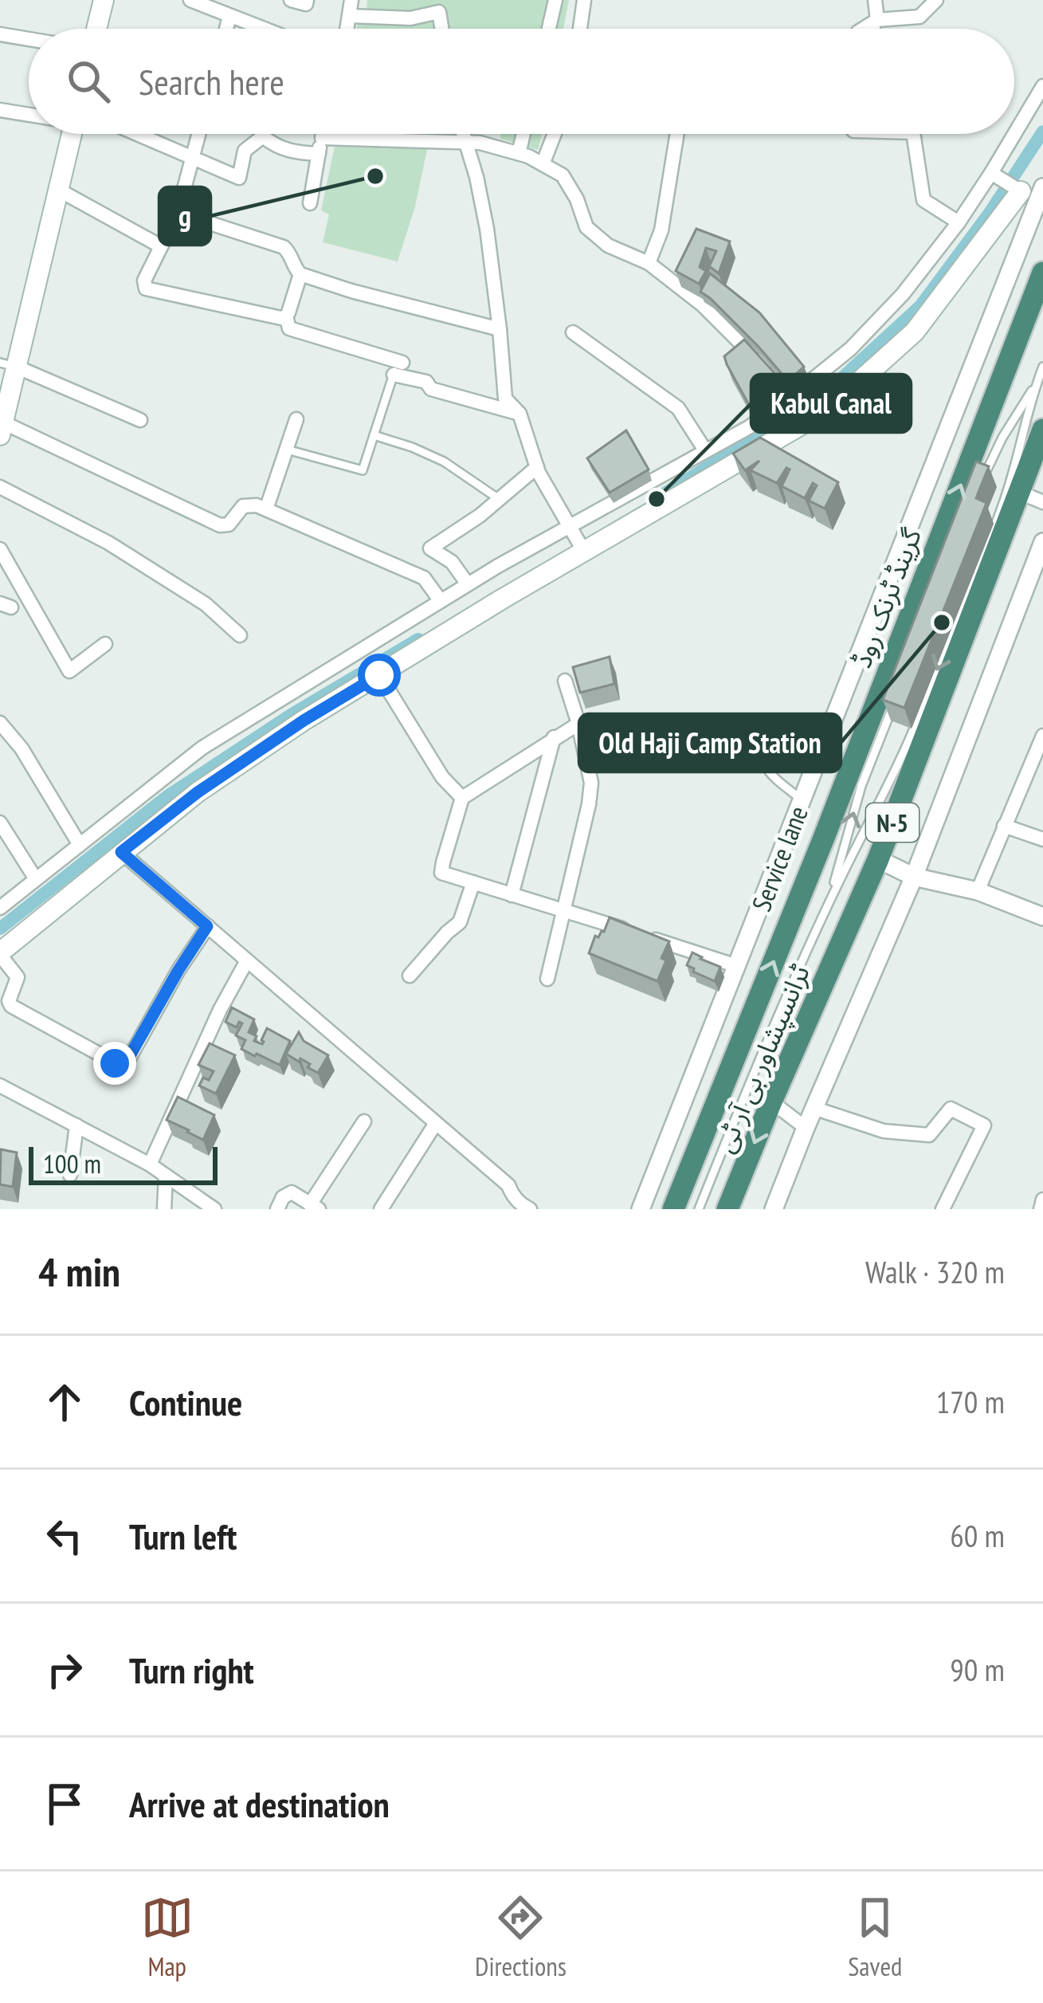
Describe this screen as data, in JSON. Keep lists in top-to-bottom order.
{
  "streets": {
    "highway": ["گرینڈ ٹرنک روڈ", "N-5"],
    "street": ["Service lane"],
    "lane": ["ٹرانسپشاور بی آر ٹی"]
  },
  "places": ["g", "Kabul Canal", "Old Haji Camp Station"],
  "scale_bar": "100 m",
  "page": {
    "search": "Search here",
    "scale": "100 m",
    "heading": ["4 min", "Walk · 320 m"],
    "list": [
      ["Continue", "170 m"],
      ["Turn left", "60 m"],
      ["Turn right", "90 m"],
      "Arrive at destination"
    ],
    "nav": ["Map", "Directions", "Saved"]
  }
}
